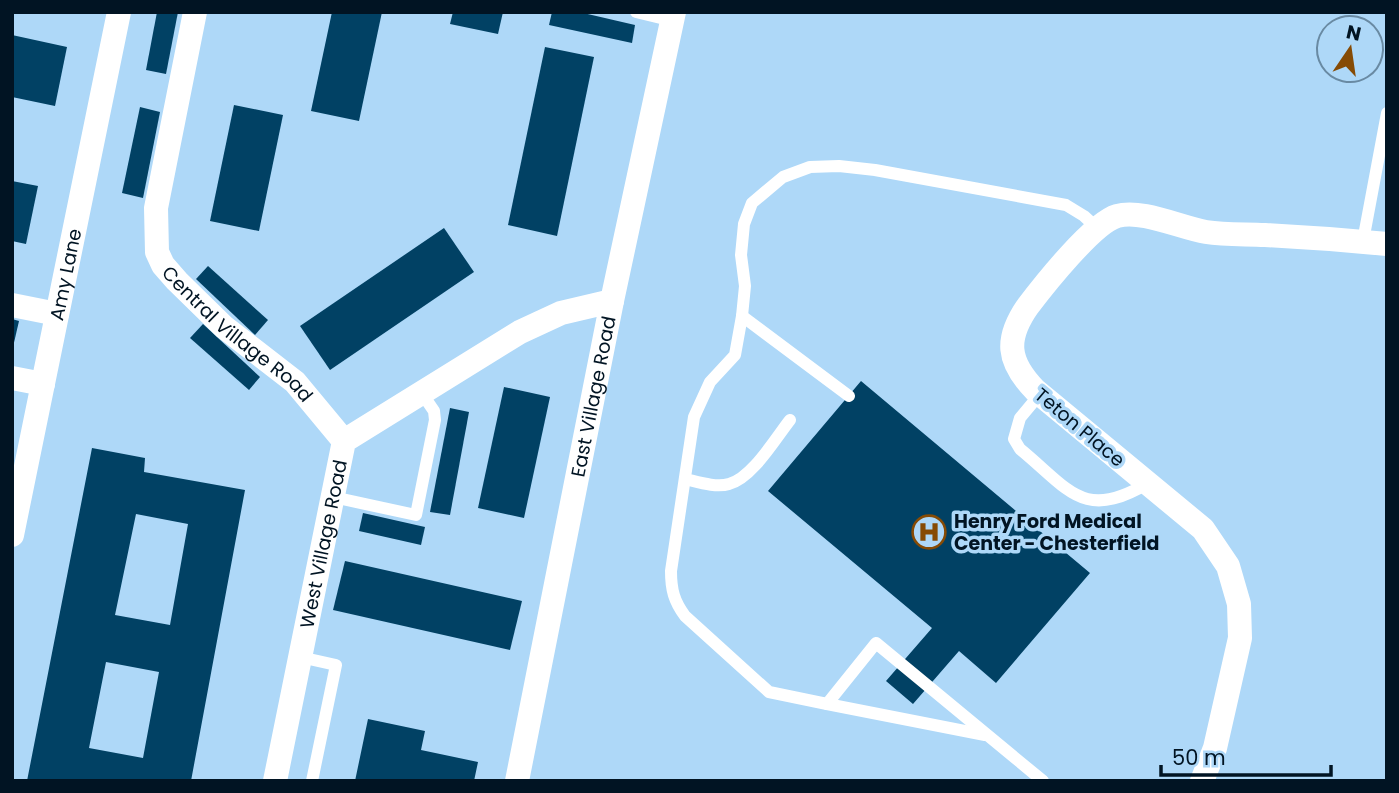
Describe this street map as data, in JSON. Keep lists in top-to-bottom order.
{
  "streets": {
    "street": [
      "Amy Lane",
      "Central Village Road",
      "East Village Road",
      "Teton Place",
      "West Village Road"
    ]
  },
  "crossings": [
    ["Central Village Road", "West Village Road"],
    ["East Village Road", "West Village Road"]
  ],
  "places": {
    "hospital": ["Henry Ford Medical Center - Chesterfield"]
  },
  "scale_bar": "50 m",
  "north": "top"
}
